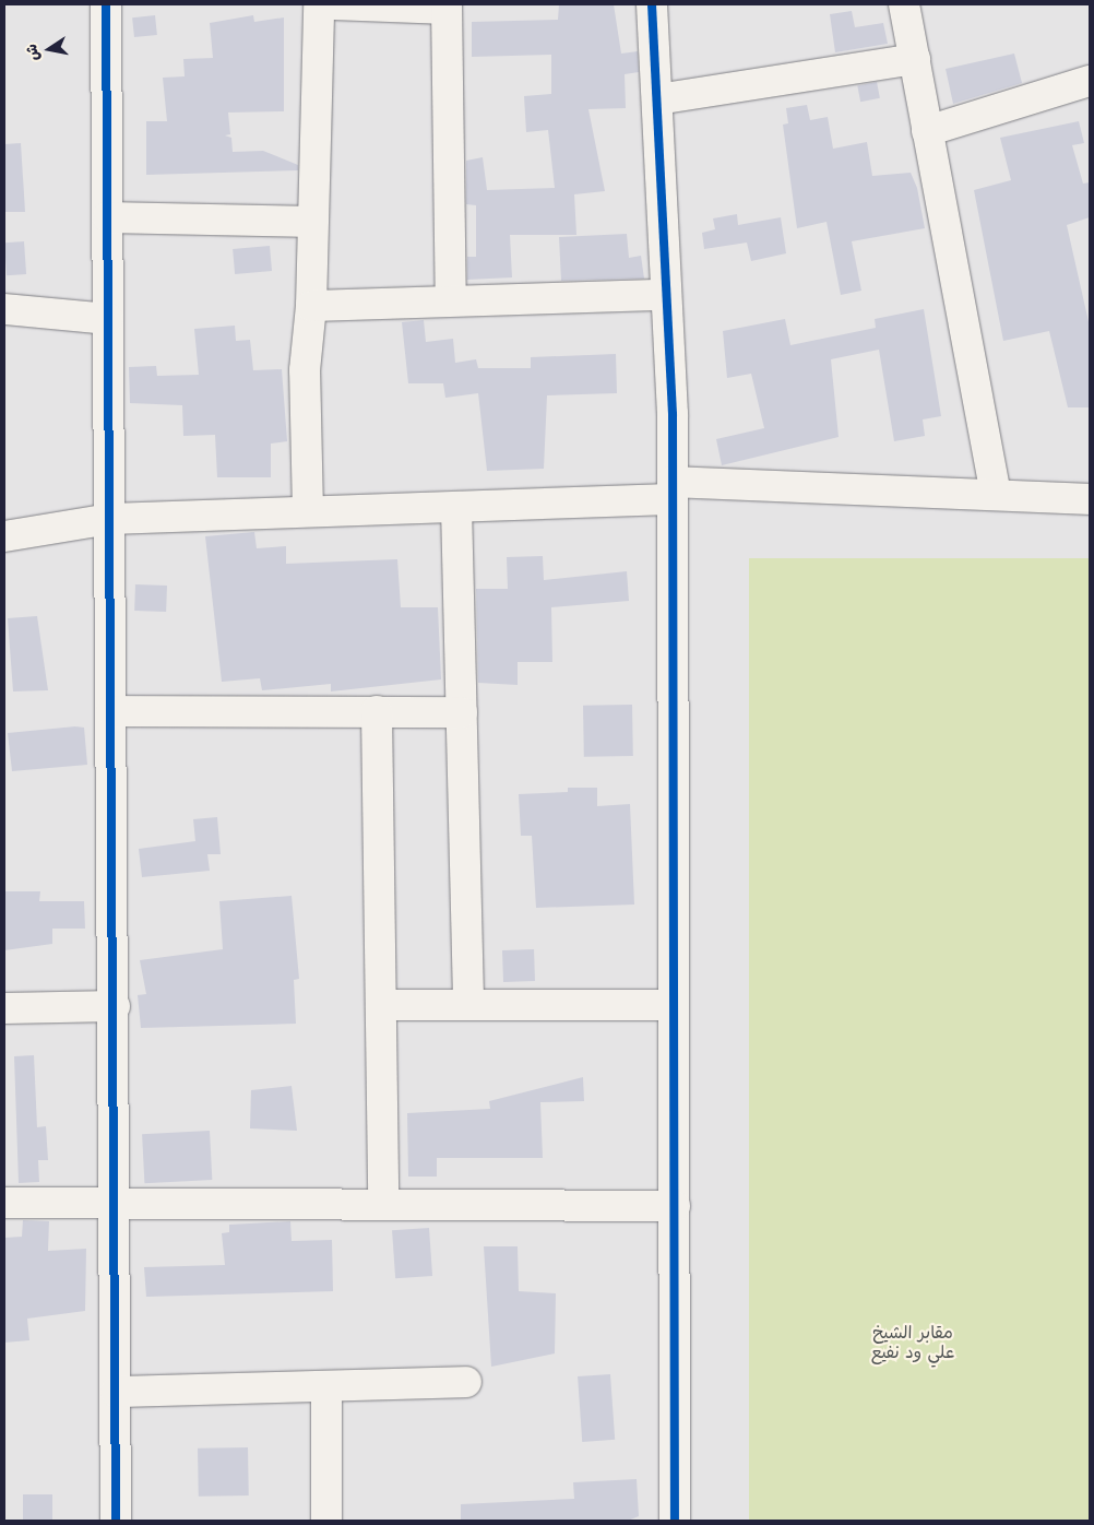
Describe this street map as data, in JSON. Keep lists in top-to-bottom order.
{
  "parks": ["مقابر الشيخ علي ود نفيع"],
  "north": "left"
}
